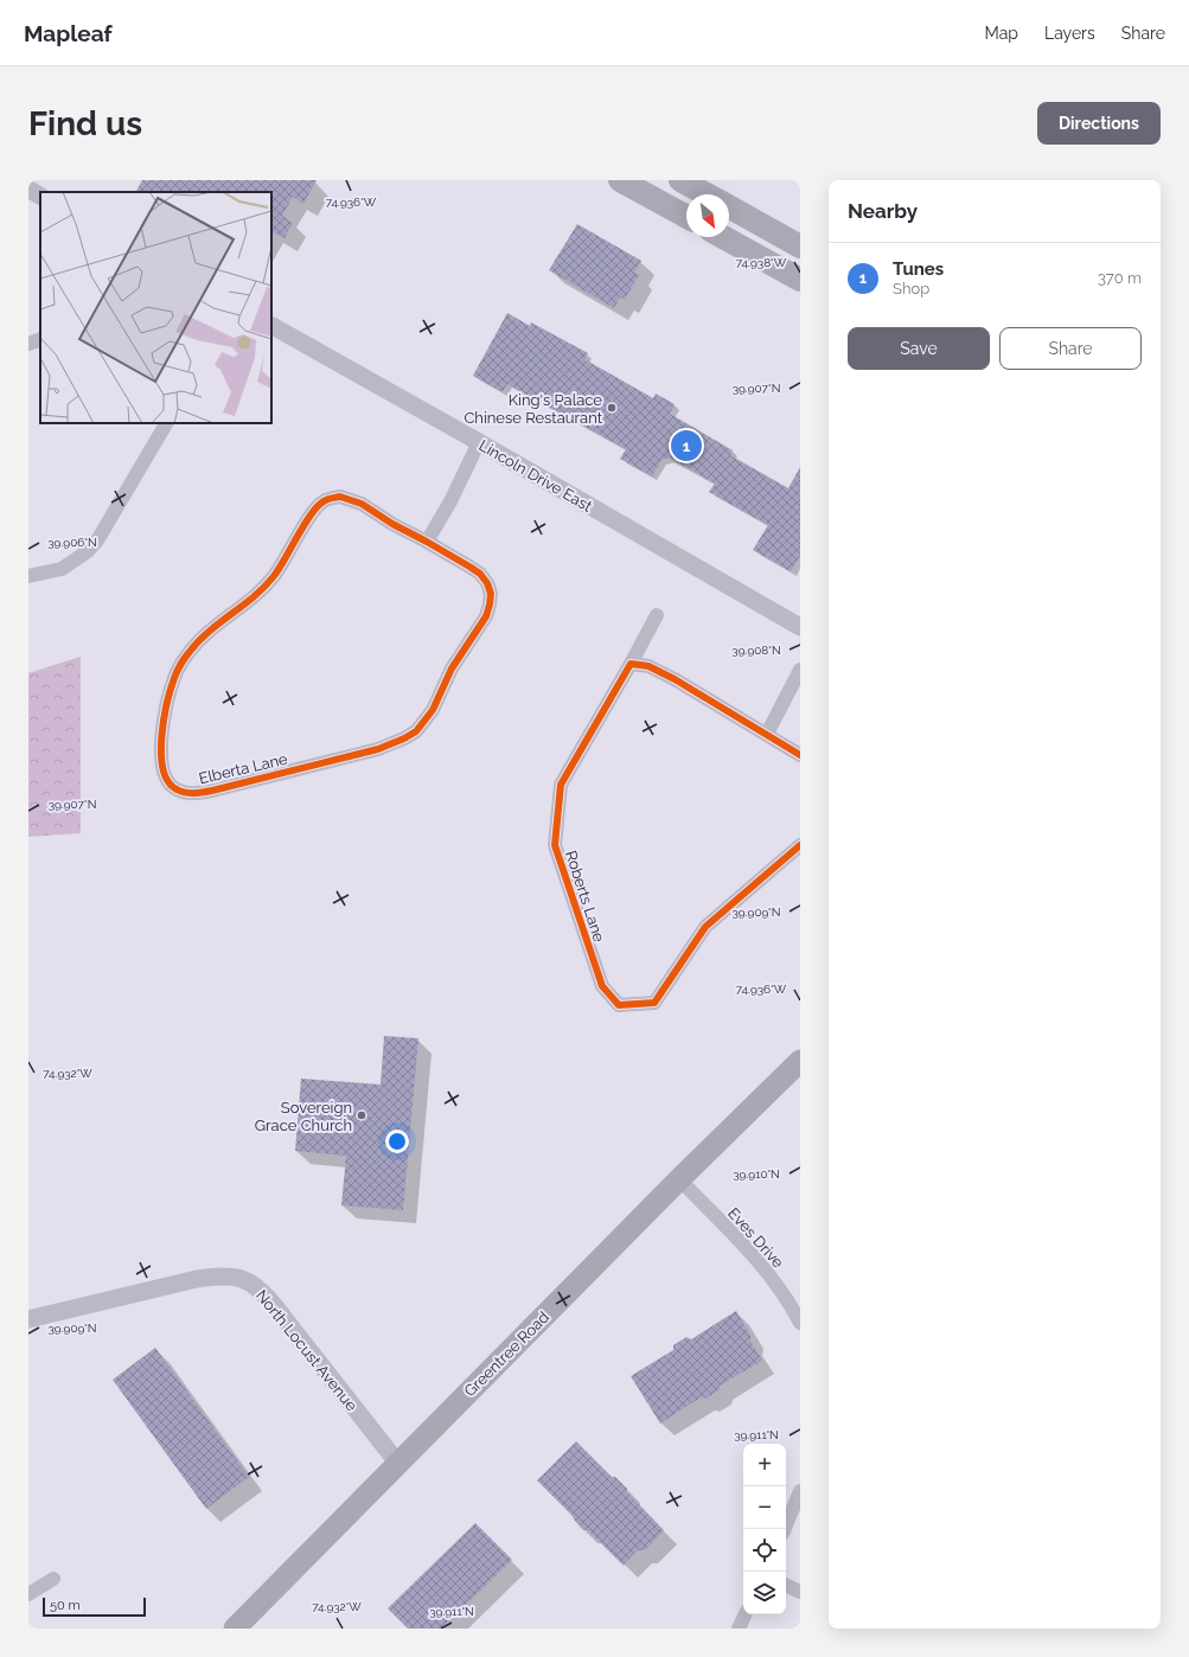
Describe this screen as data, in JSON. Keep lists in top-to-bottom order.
{
  "streets": {
    "main road": ["Greentree Road"],
    "street": [
      "Lincoln Drive East",
      "Elberta Lane",
      "Roberts Lane",
      "Eves Drive",
      "North Locust Avenue"
    ]
  },
  "crossings": [
    ["Eves Drive", "Greentree Road"],
    ["North Locust Avenue", "Greentree Road"]
  ],
  "places": ["King's Palace Chinese Restaurant", "Sovereign Grace Church"],
  "scale_bar": "50 m",
  "north": "bottom right",
  "page": {
    "header": "Mapleaf",
    "nav": ["Map", "Layers", "Share"],
    "buttons": [
      "Directions",
      ["Save", "Share"]
    ],
    "title": "Find us",
    "heading": "Nearby",
    "list": [
      {
        "mark": "1",
        "name": "Tunes",
        "note": "Shop",
        "value": "370 m"
      }
    ],
    "pins": "1",
    "map_buttons": ["+", "−"],
    "scale": "50 m"
  },
  "coordinates": [
    "74.936°W",
    "74.938°W",
    "39.907°N",
    "39.906°N",
    "39.908°N",
    "39.909°N",
    "74.932°W",
    "39.910°N",
    "39.911°N"
  ]
}
